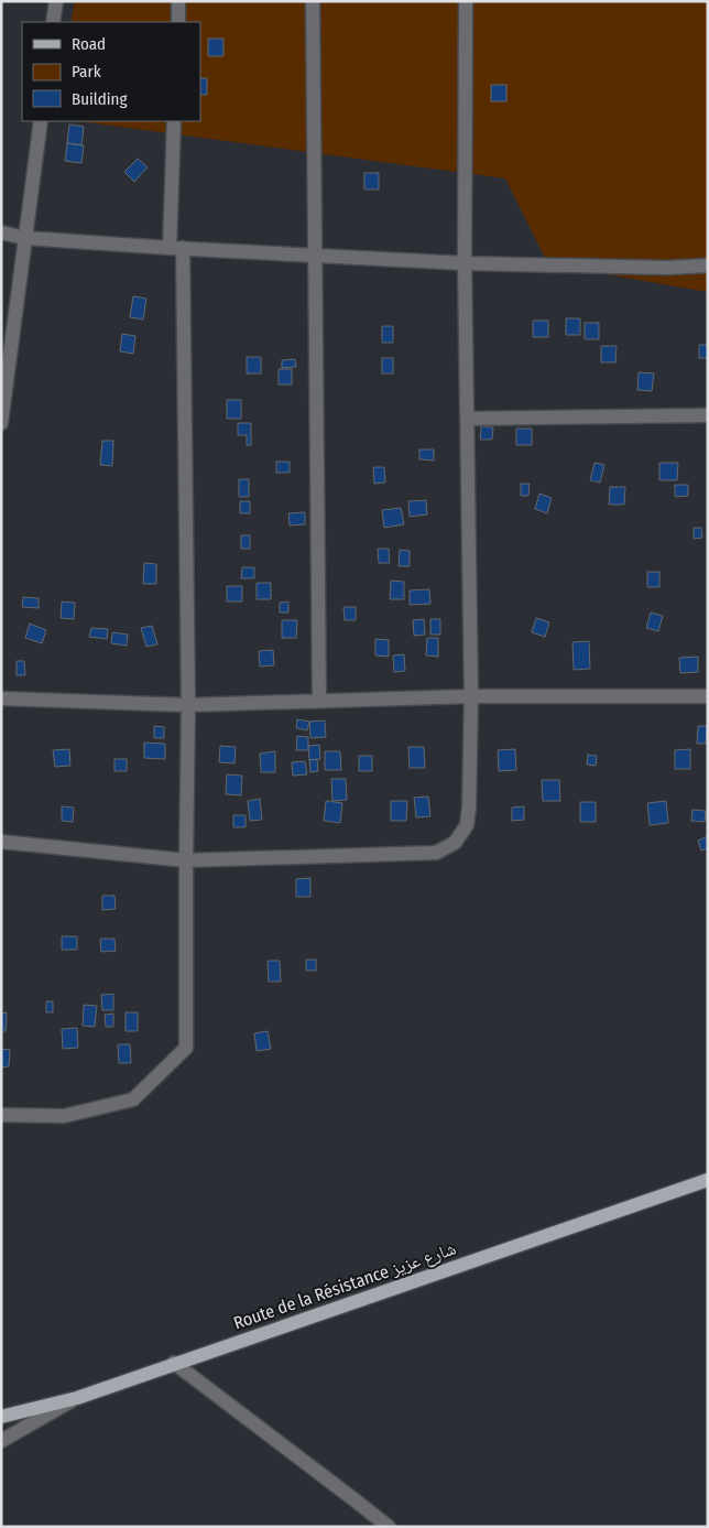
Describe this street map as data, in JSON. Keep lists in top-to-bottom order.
{
  "streets": {
    "main road": ["Route de la Résistance شارع عزيز"]
  },
  "legend": ["Road", "Park", "Building"]
}
